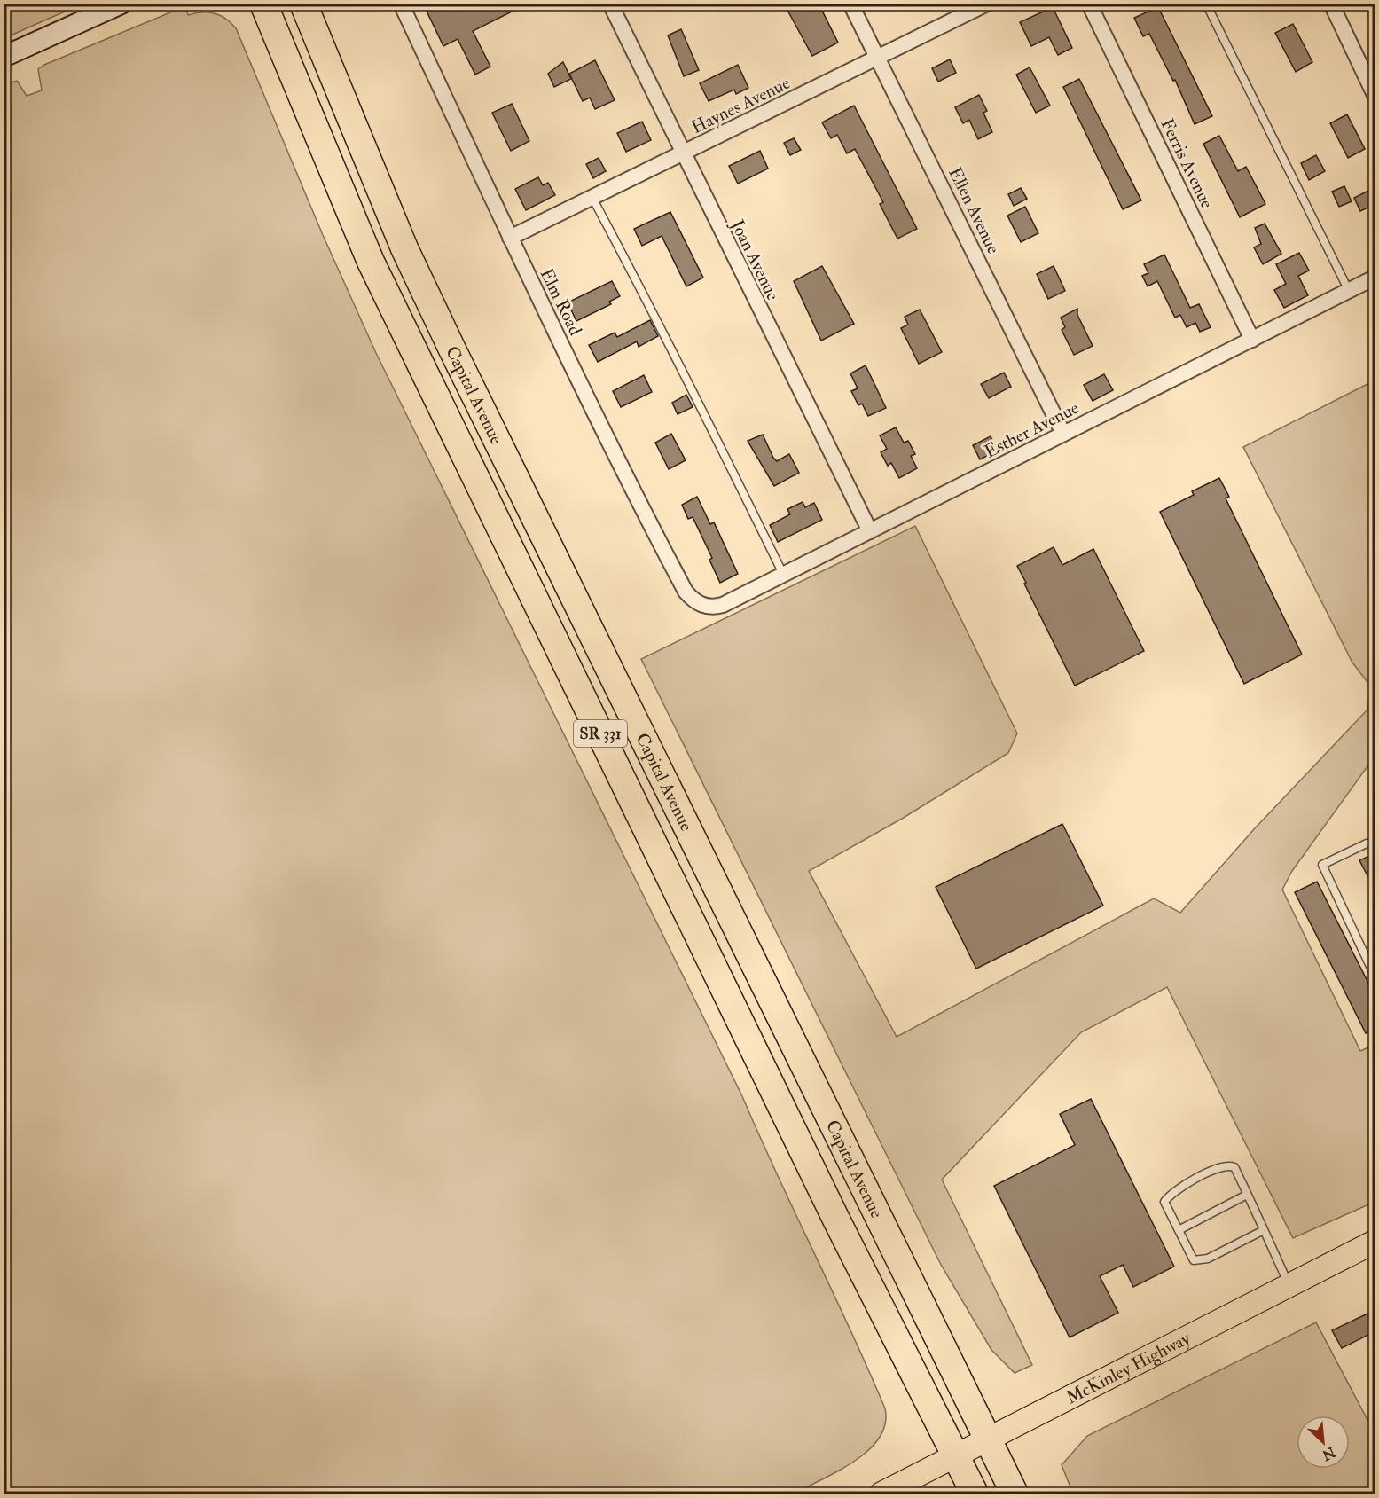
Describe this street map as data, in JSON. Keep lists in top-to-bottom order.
{
  "streets": {
    "highway": ["Capital Avenue", "SR 331"],
    "main road": ["McKinley Highway"],
    "street": [
      "Haynes Avenue",
      "Ferris Avenue",
      "Ellen Avenue",
      "Joan Avenue",
      "Elm Road",
      "Esther Avenue"
    ]
  },
  "crossings": [
    ["Haynes Avenue", "Ellen Avenue"],
    ["Haynes Avenue", "Joan Avenue"],
    ["Haynes Avenue", "Elm Road"],
    ["Ferris Avenue", "Esther Avenue"],
    ["Ellen Avenue", "Esther Avenue"],
    ["Joan Avenue", "Esther Avenue"],
    ["Elm Road", "Esther Avenue"],
    ["Capital Avenue", "McKinley Highway"]
  ],
  "north": "bottom right"
}
